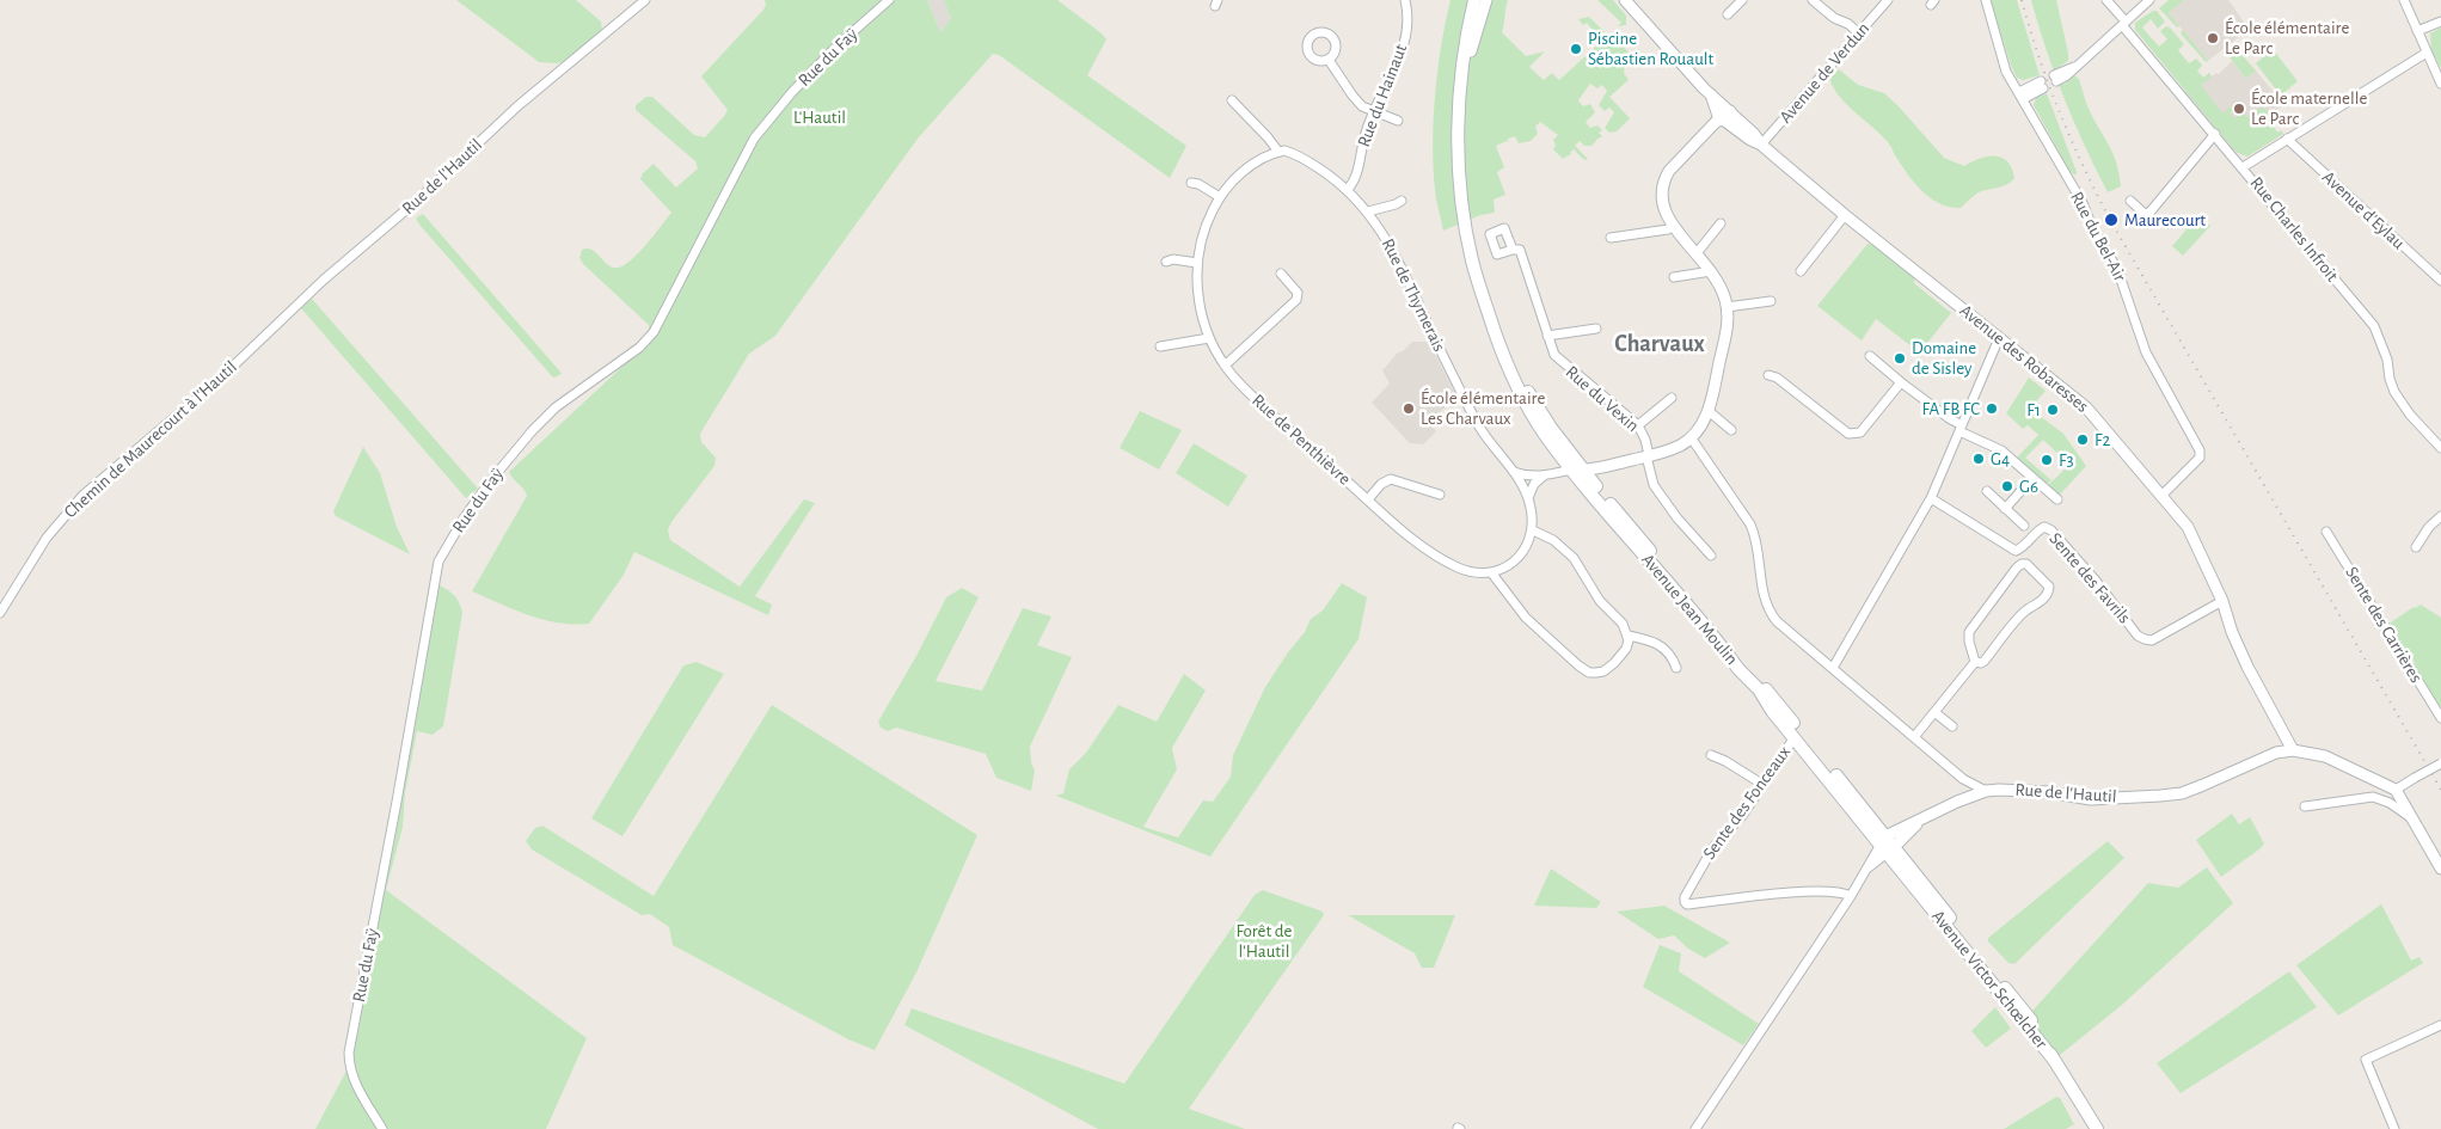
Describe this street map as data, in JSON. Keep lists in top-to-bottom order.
{
  "streets": {
    "main road": ["Avenue Jean Moulin", "Avenue Victor Schœlcher"],
    "street": [
      "Rue du Faÿ",
      "Avenue de Verdun",
      "Rue du Hainaut",
      "Rue de l'Hautil",
      "Avenue d'Eylau",
      "Rue Charles Infroit",
      "Rue du Bel-Air",
      "Rue de Thymerais",
      "Avenue des Robaresses",
      "Rue du Vexin",
      "Chemin de Maurecourt à l'Hautil",
      "Rue de Penthièvre",
      "Sente des Favrils",
      "Sente des Carrières",
      "Sente des Fonceaux"
    ]
  },
  "crossings": [
    ["Avenue de Verdun", "Avenue des Robaresses"],
    ["Rue du Hainaut", "Rue de Thymerais"],
    ["Rue de l'Hautil", "Avenue des Robaresses"],
    ["Rue de l'Hautil", "Chemin de Maurecourt à l'Hautil"],
    ["Rue de l'Hautil", "Avenue Jean Moulin"],
    ["Rue de l'Hautil", "Sente des Fonceaux"],
    ["Rue de l'Hautil", "Avenue Victor Schœlcher"],
    ["Rue du Bel-Air", "Avenue des Robaresses"],
    ["Rue de Thymerais", "Rue de Penthièvre"],
    ["Avenue des Robaresses", "Sente des Favrils"],
    ["Avenue Jean Moulin", "Sente des Fonceaux"],
    ["Avenue Jean Moulin", "Avenue Victor Schœlcher"]
  ],
  "districts": ["Charvaux"],
  "parks": ["L'Hautil", "Forêt de l'Hautil"],
  "places": [
    "École élémentaire Le Parc",
    "Piscine Sébastien Rouault",
    "École maternelle Le Parc",
    "Maurecourt",
    "Domaine de Sisley",
    "École élémentaire Les Charvaux",
    "FA FB FC",
    "F1",
    "F2",
    "G4",
    "F3",
    "G6"
  ]
}
